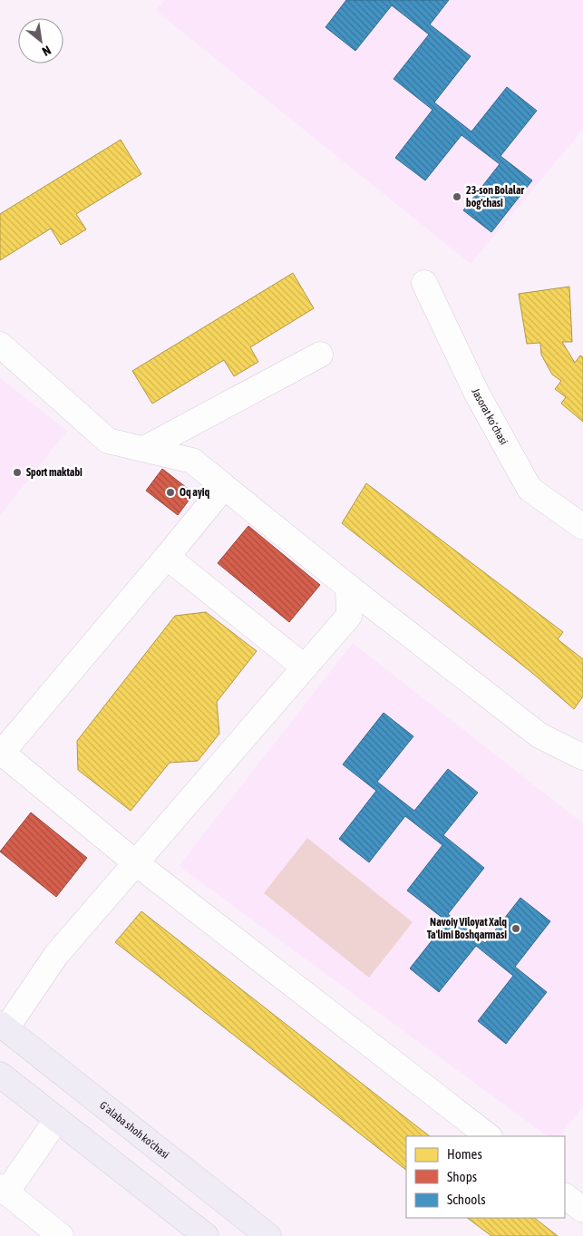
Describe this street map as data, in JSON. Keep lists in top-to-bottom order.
{
  "streets": {
    "main road": ["G'alaba shoh ko'chasi"],
    "street": ["Jasorat ko‘chasi"]
  },
  "places": [
    "23-son Bolalar bog'chasi",
    "Sport maktabi",
    "Oq ayiq",
    "Navoiy Viloyat Xalq Ta'limi Boshqarmasi"
  ],
  "legend": ["Homes", "Shops", "Schools"],
  "north": "bottom right"
}
